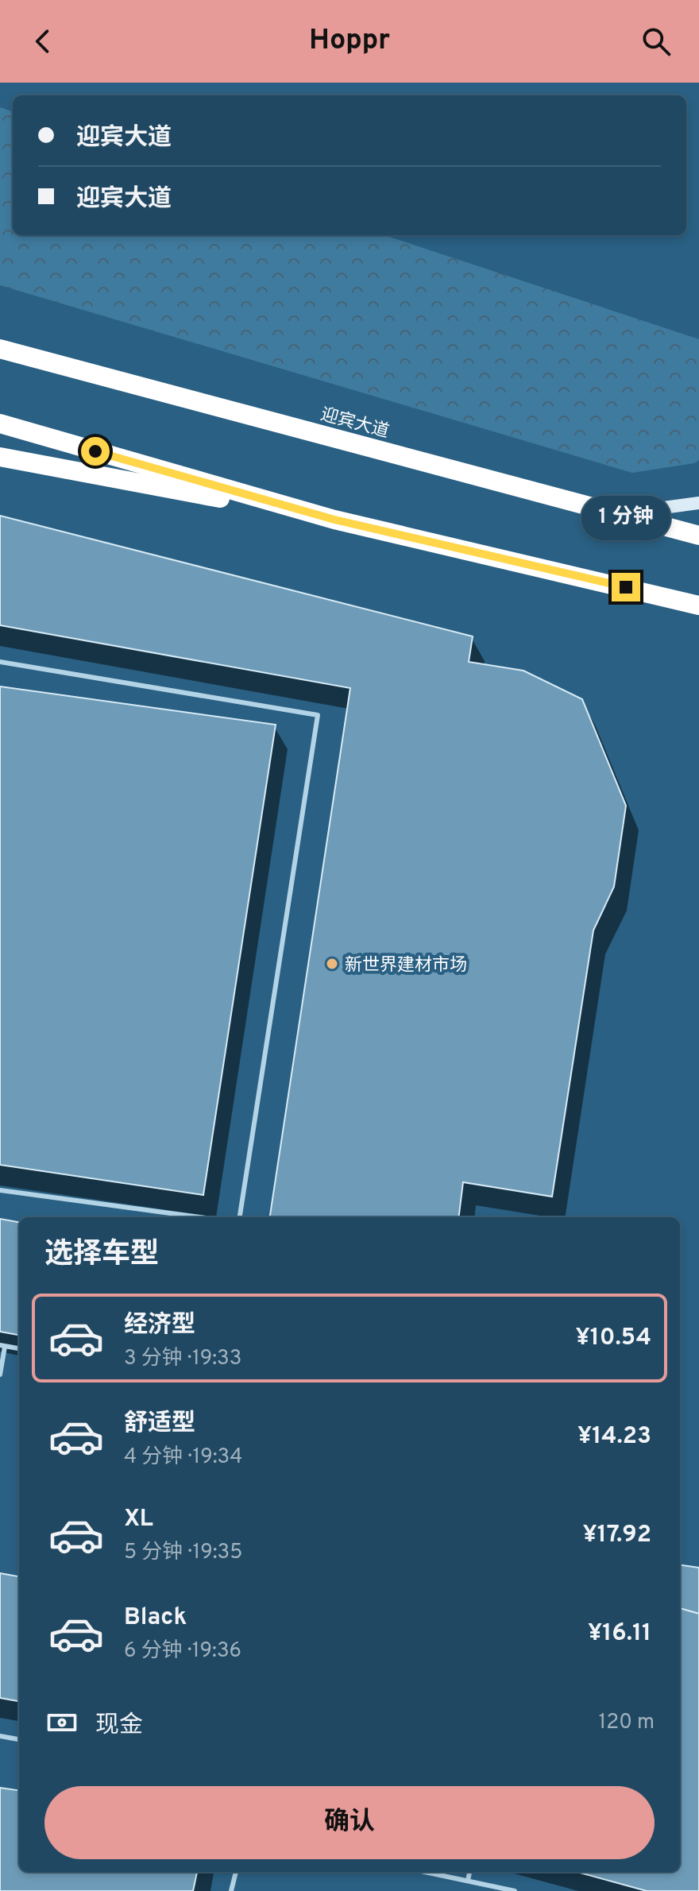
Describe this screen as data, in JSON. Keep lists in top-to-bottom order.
{
  "streets": {
    "highway": ["迎宾大道"]
  },
  "places": ["新世界建材市场"],
  "page": {
    "header": "Hoppr",
    "banner": ["迎宾大道", "迎宾大道"],
    "bubble": "1 分钟",
    "heading": "选择车型",
    "list": [
      {
        "name": "经济型",
        "note": "3 分钟 · 19:33",
        "value": "¥10.54"
      },
      {
        "name": "舒适型",
        "note": "4 分钟 · 19:34",
        "value": "¥14.23"
      },
      {
        "name": "XL",
        "note": "5 分钟 · 19:35",
        "value": "¥17.92"
      },
      {
        "name": "Black",
        "note": "6 分钟 · 19:36",
        "value": "¥16.11"
      }
    ],
    "pay": ["现金", "120 m"],
    "buttons": "确认"
  }
}
